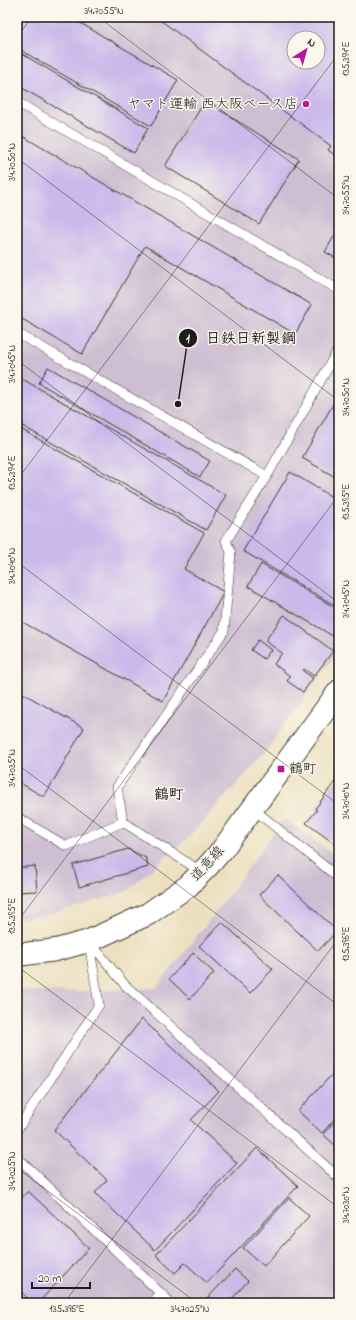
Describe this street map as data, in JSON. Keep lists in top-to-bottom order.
{
  "streets": {
    "street": ["道意線"]
  },
  "districts": ["鶴町"],
  "places": {
    "other": ["ヤマト運輸 西大阪ベース店", "日鉄日新製鋼"],
    "transit": ["鶴町"]
  },
  "scale_bar": "20 m",
  "north": "top right",
  "coordinates": [
    "34.7055°N",
    "135.394°E",
    "34.7050°N",
    "34.7045°N",
    "135.395°E",
    "34.7040°N",
    "34.7035°N",
    "135.396°E",
    "34.7025°N",
    "34.7030°N"
  ]
}
